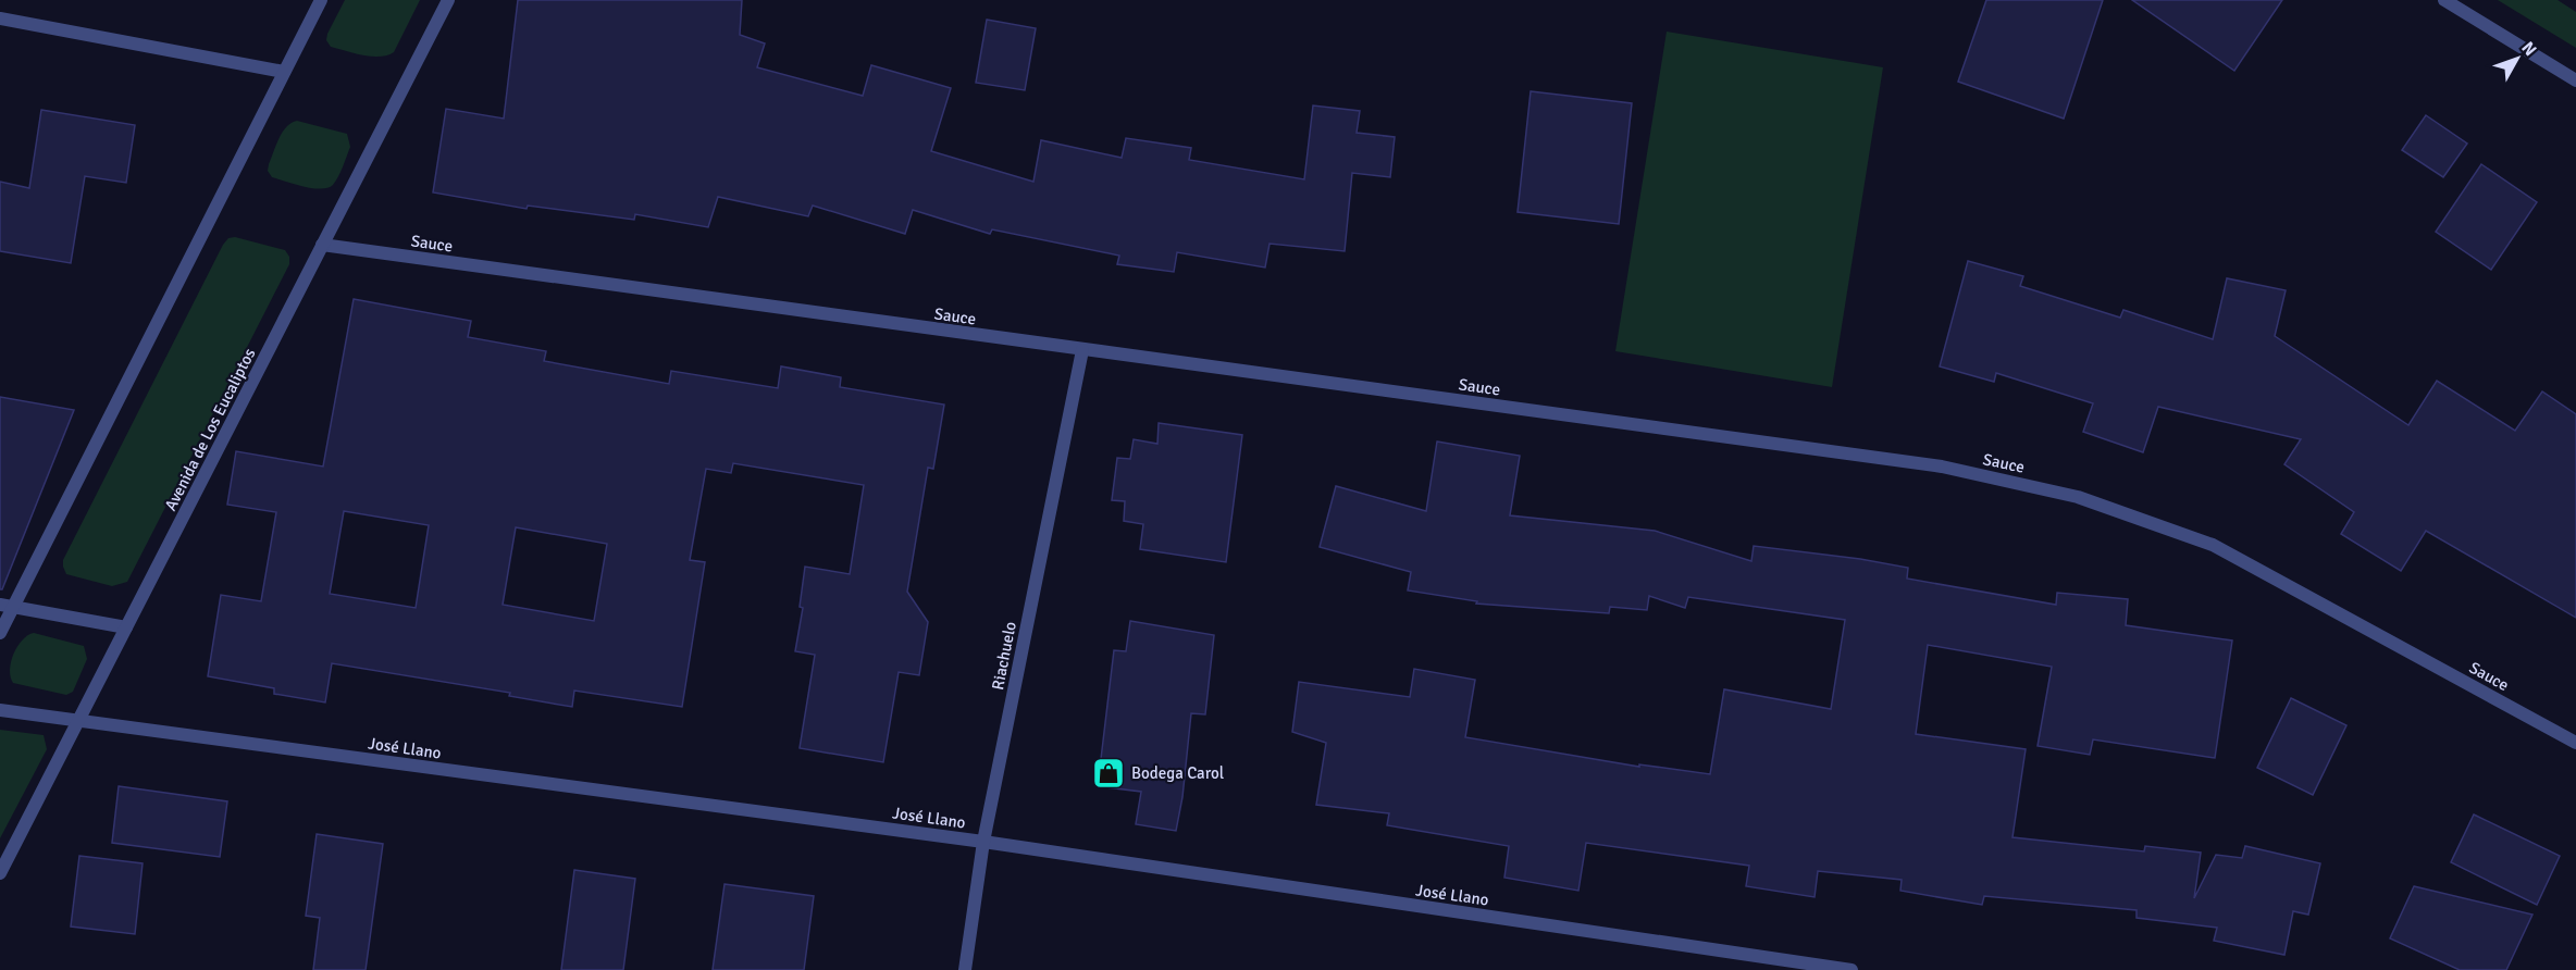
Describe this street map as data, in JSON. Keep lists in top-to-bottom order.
{
  "streets": {
    "street": [
      "Sauce",
      "Avenida de Los Eucaliptos",
      "Riachuelo",
      "José Llano"
    ]
  },
  "crossings": [
    ["Sauce", "Avenida de Los Eucaliptos"],
    ["Sauce", "Riachuelo"],
    ["Avenida de Los Eucaliptos", "José Llano"],
    ["Riachuelo", "José Llano"]
  ],
  "places": {
    "shop": ["Bodega Carol"]
  },
  "north": "top right"
}
